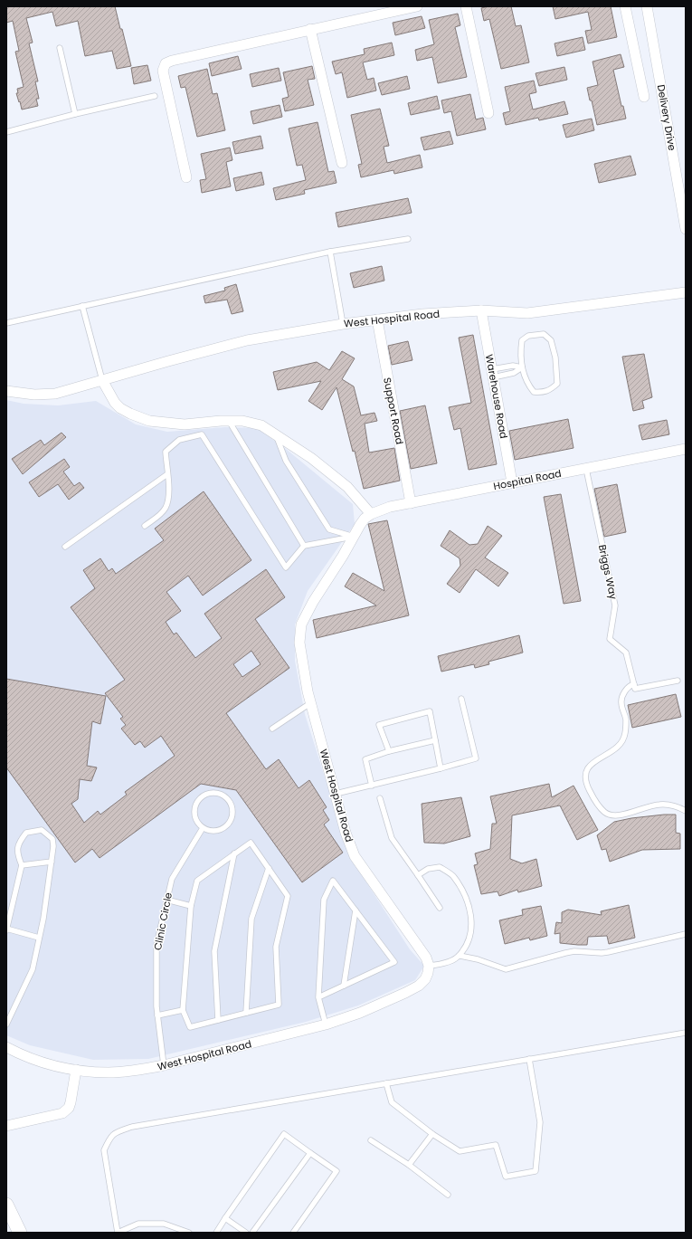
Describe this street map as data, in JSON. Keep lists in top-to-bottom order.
{
  "streets": {
    "street": [
      "Delivery Drive",
      "West Hospital Road",
      "Warehouse Road",
      "Support Road",
      "Hospital Road"
    ],
    "lane": ["Briggs Way", "Clinic Circle"]
  },
  "crossings": [
    ["West Hospital Road", "Warehouse Road"],
    ["West Hospital Road", "Support Road"],
    ["West Hospital Road", "Hospital Road"],
    ["West Hospital Road", "Clinic Circle"],
    ["Warehouse Road", "Hospital Road"],
    ["Support Road", "Hospital Road"],
    ["Hospital Road", "Briggs Way"]
  ]
}
